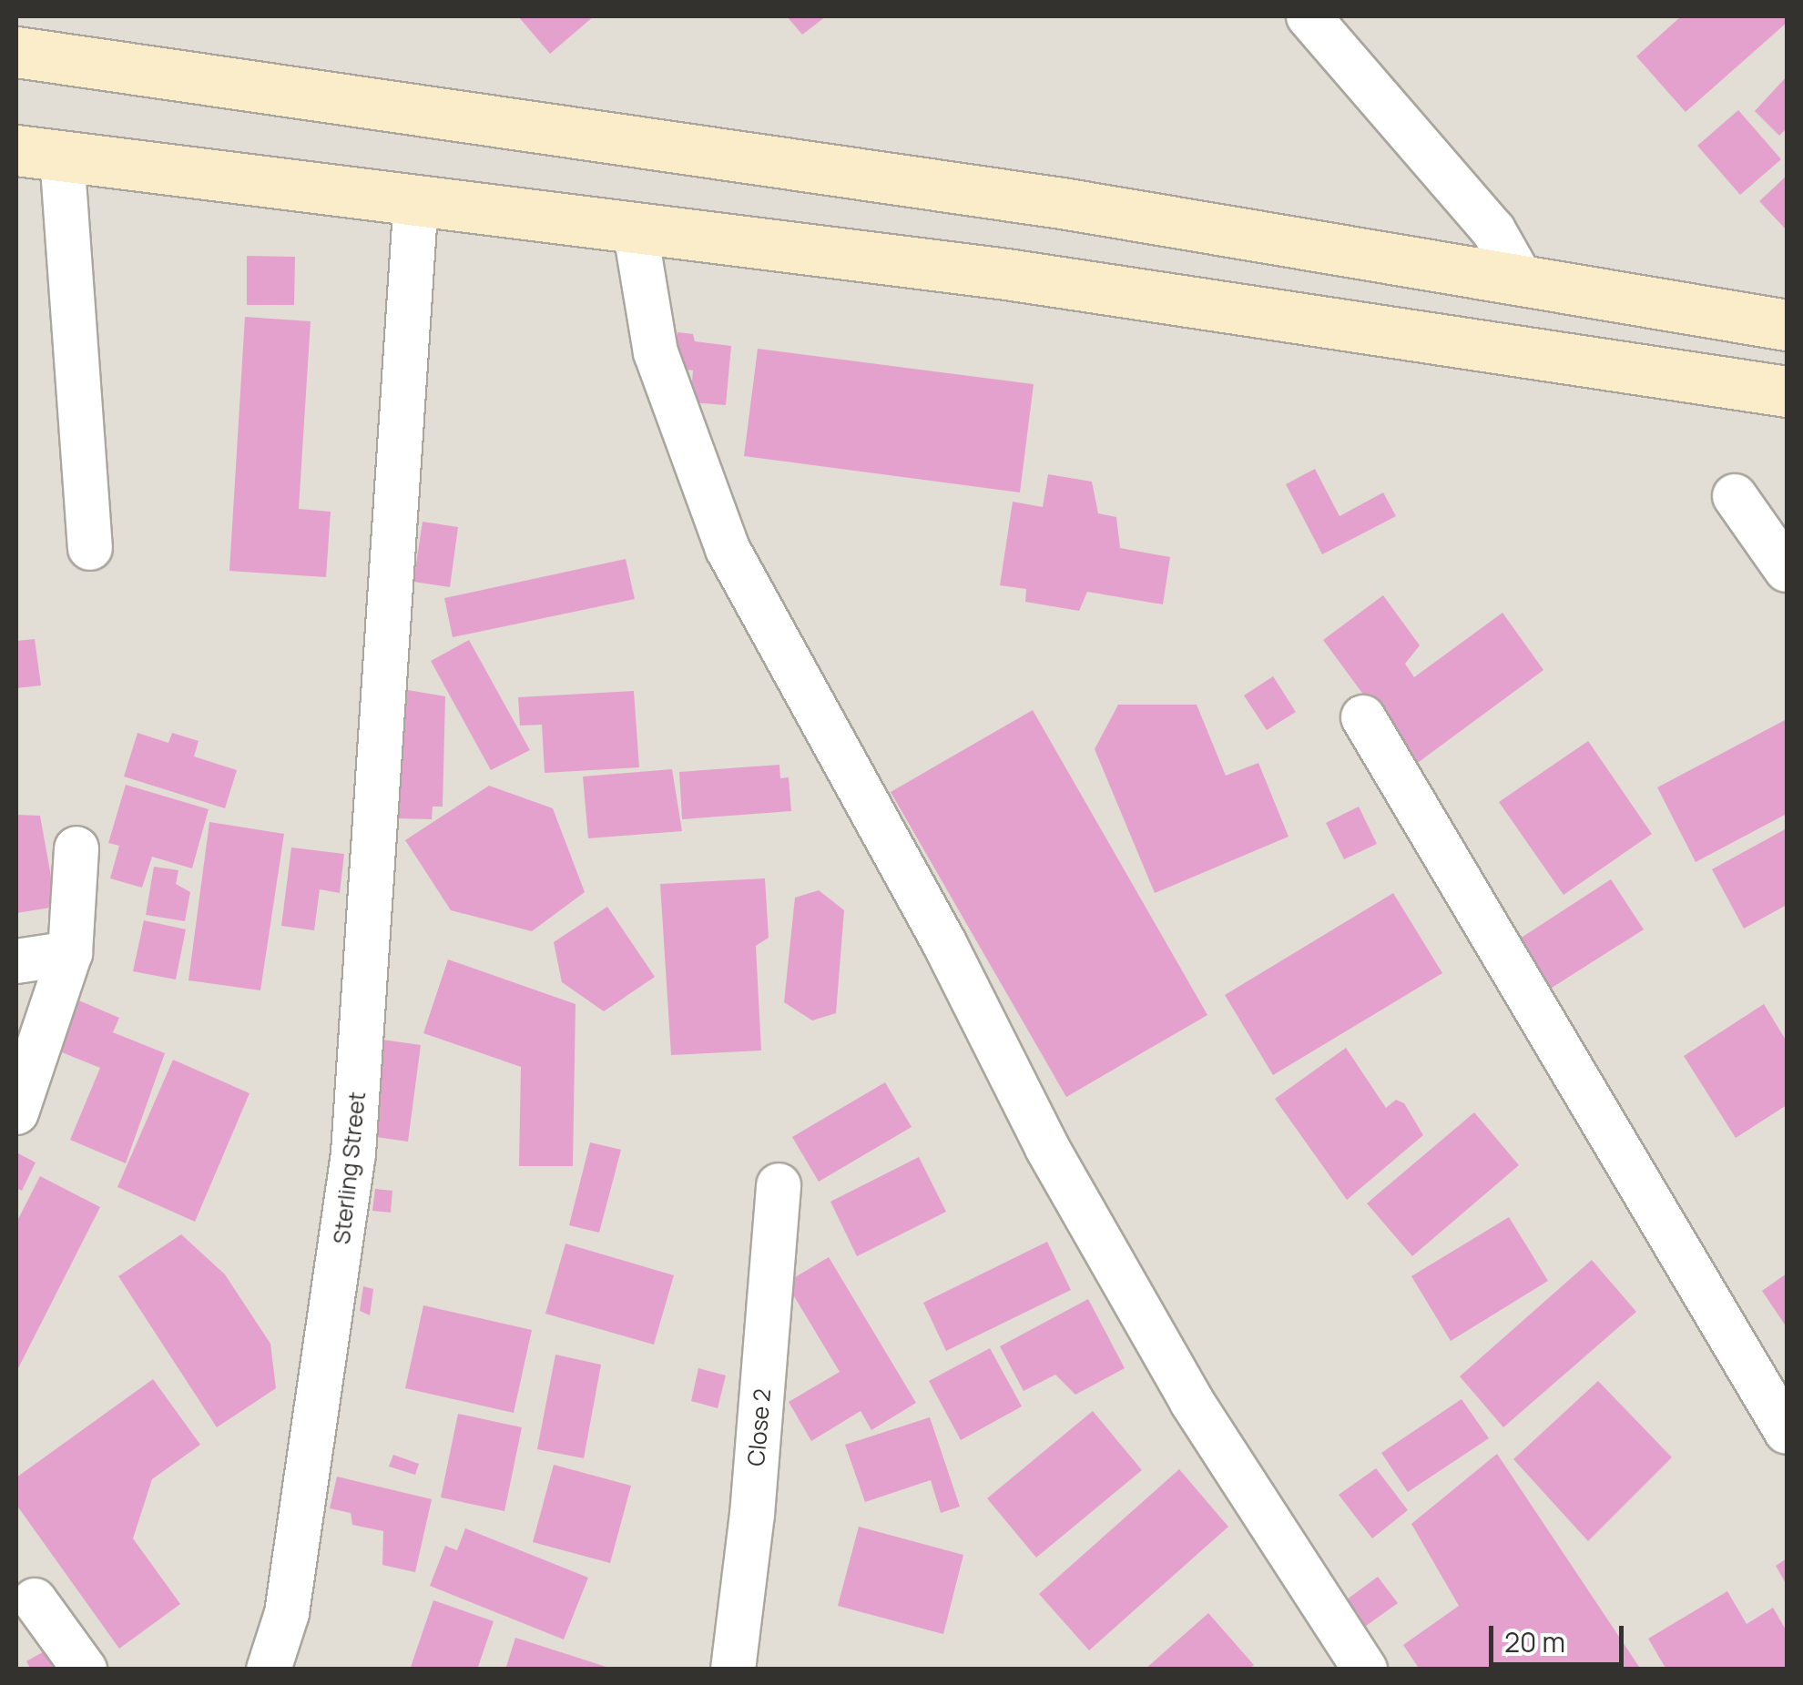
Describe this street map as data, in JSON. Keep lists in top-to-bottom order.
{
  "streets": {
    "street": ["Sterling Street", "Close 2"]
  },
  "scale_bar": "20 m"
}
